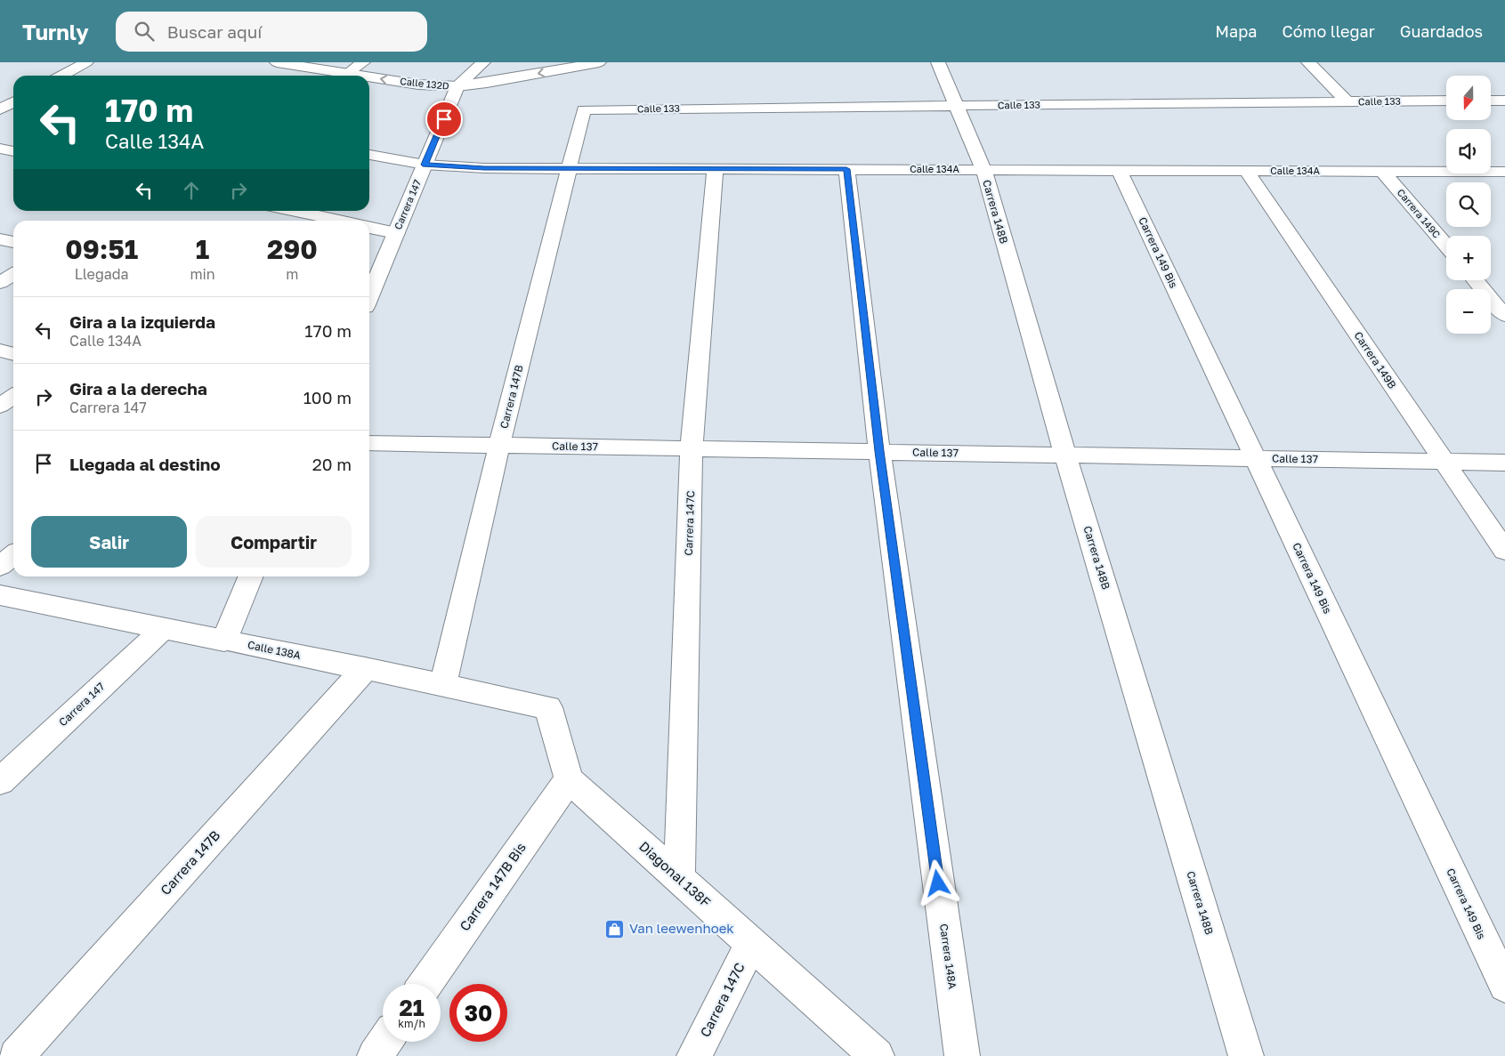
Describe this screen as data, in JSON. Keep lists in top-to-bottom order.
{
  "streets": {
    "street": [
      "Calle 132D",
      "Calle 133",
      "Calle 134A",
      "Carrera 147",
      "Carrera 148B",
      "Carrera 149C",
      "Carrera 149 Bis",
      "Carrera 149B",
      "Carrera 147B",
      "Calle 137",
      "Carrera 147C",
      "Calle 138A",
      "Diagonal 138F",
      "Carrera 147B Bis",
      "Carrera 148A"
    ]
  },
  "crossings": [
    ["Calle 132D", "Carrera 147"],
    ["Calle 133", "Carrera 148B"],
    ["Calle 133", "Carrera 147B"],
    ["Calle 134A", "Carrera 147"],
    ["Calle 134A", "Carrera 148B"],
    ["Calle 134A", "Carrera 149C"],
    ["Calle 134A", "Carrera 149 Bis"],
    ["Calle 134A", "Carrera 149B"],
    ["Calle 134A", "Carrera 147B"],
    ["Calle 134A", "Carrera 147C"],
    ["Calle 134A", "Carrera 148A"],
    ["Carrera 147", "Calle 138A"],
    ["Carrera 148B", "Calle 137"],
    ["Carrera 149 Bis", "Calle 137"],
    ["Carrera 149B", "Calle 137"],
    ["Carrera 147B", "Calle 137"],
    ["Carrera 147B", "Calle 138A"],
    ["Calle 137", "Carrera 147C"],
    ["Calle 137", "Carrera 148A"],
    ["Carrera 147C", "Diagonal 138F"],
    ["Calle 138A", "Diagonal 138F"],
    ["Calle 138A", "Carrera 147B Bis"],
    ["Diagonal 138F", "Carrera 147B Bis"]
  ],
  "one_way": ["Calle 132D"],
  "places": {
    "shop": ["Van leewenhoek"]
  },
  "north": "bottom",
  "page": {
    "header": "Turnly",
    "search": "Buscar aquí",
    "nav": ["Mapa", "Cómo llegar", "Guardados"],
    "map_buttons": ["+", "−"],
    "turn": ["170 m", "Calle 134A"],
    "eta": [
      "09:51",
      "Llegada",
      "1",
      "min",
      "290",
      "m"
    ],
    "list": [
      {
        "name": "Gira a la izquierda",
        "note": "Calle 134A",
        "value": "170 m"
      },
      {
        "name": "Gira a la derecha",
        "note": "Carrera 147",
        "value": "100 m"
      },
      {
        "name": "Llegada al destino",
        "value": "20 m"
      }
    ],
    "buttons": ["Salir", "Compartir"],
    "speed": "21 km/h",
    "limit": "30"
  }
}
